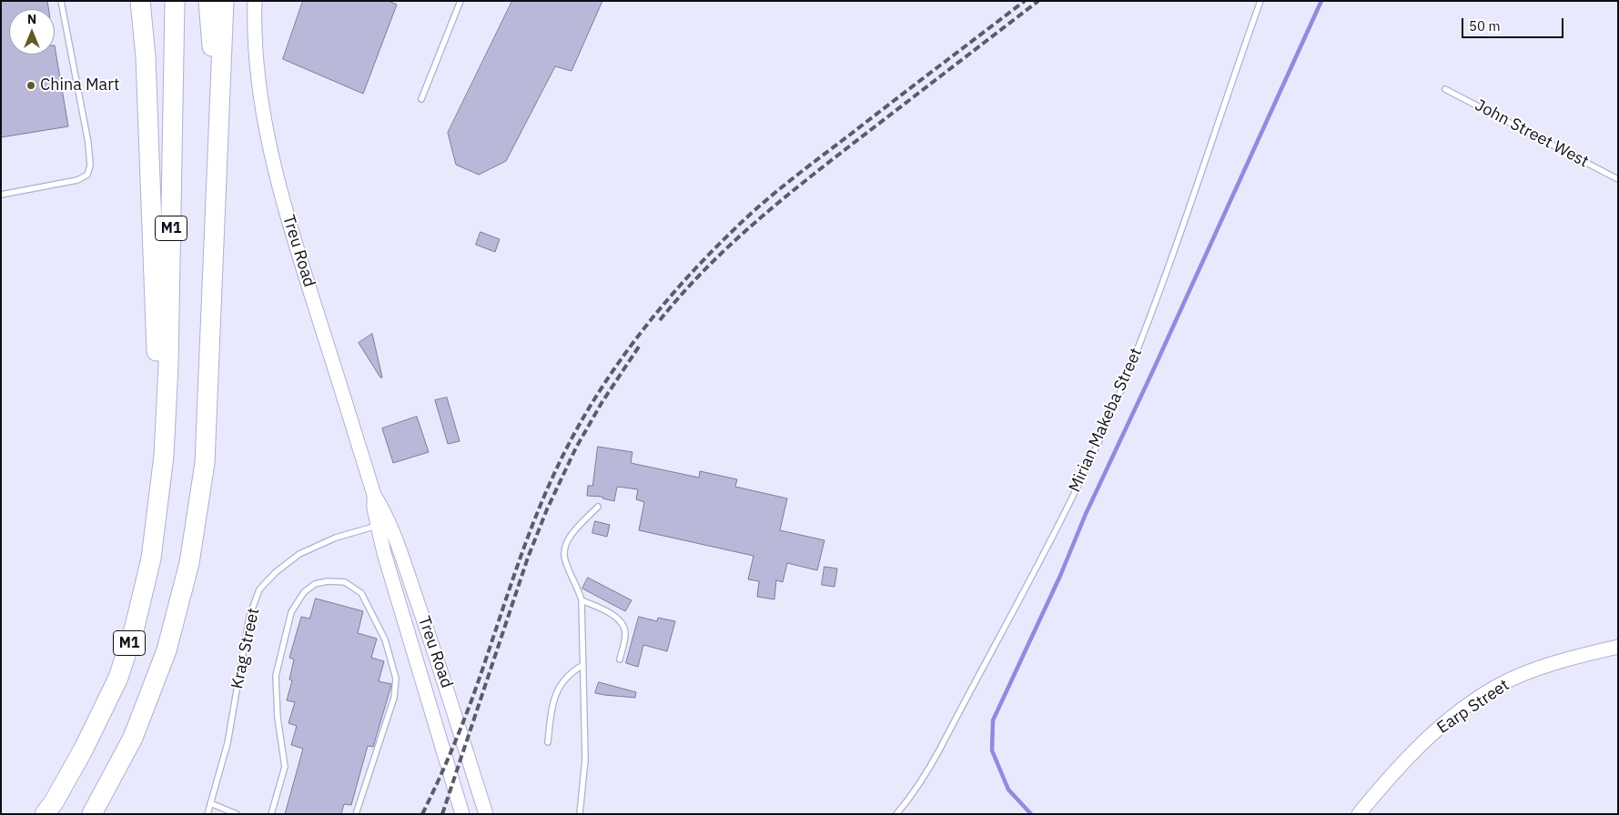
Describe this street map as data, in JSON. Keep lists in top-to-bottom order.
{
  "streets": {
    "highway": ["M1"],
    "street": ["Treu Road", "Earp Street"],
    "lane": ["John Street West", "Mirian Makeba Street", "Krag Street"]
  },
  "crossings": [
    ["Treu Road", "Krag Street"]
  ],
  "places": ["China Mart"],
  "scale_bar": "50 m",
  "north": "top"
}
